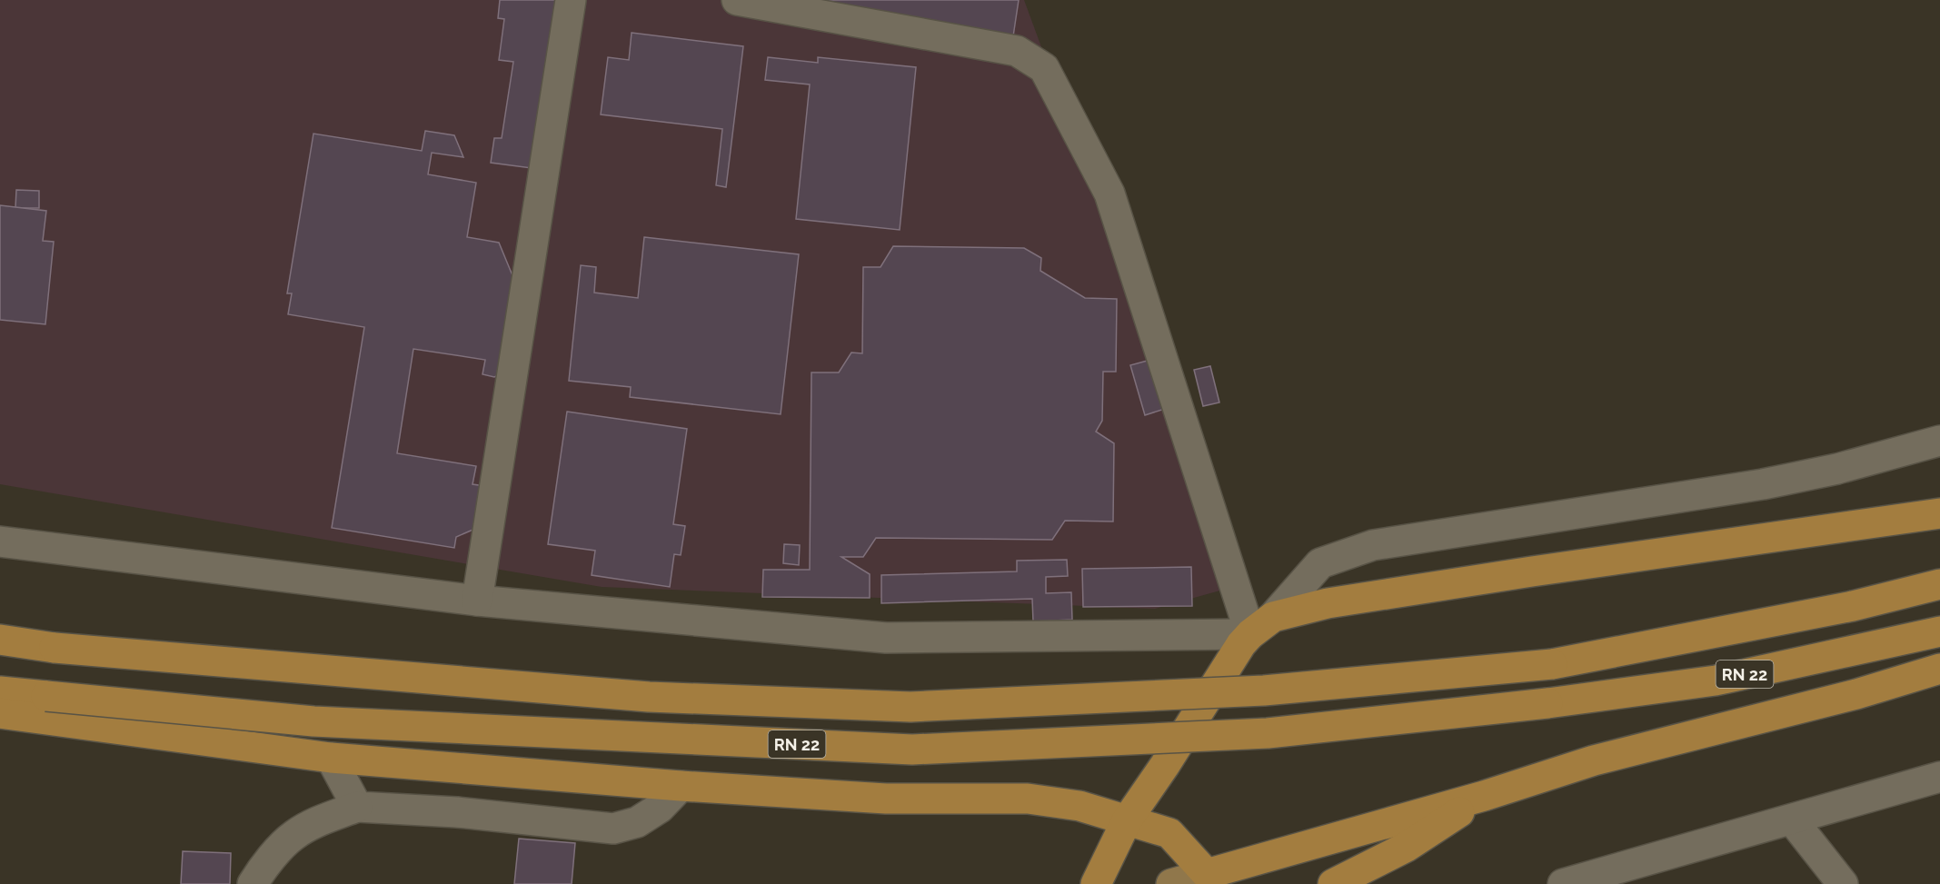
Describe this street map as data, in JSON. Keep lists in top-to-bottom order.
{
  "streets": {
    "highway": ["RN 22"]
  }
}
